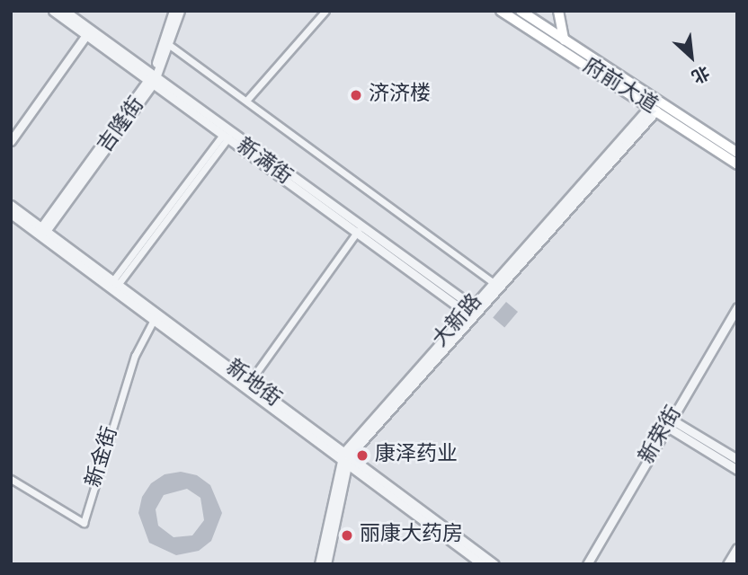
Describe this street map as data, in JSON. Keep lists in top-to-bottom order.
{
  "streets": {
    "main road": ["府前大道"],
    "street": [
      "吉隆街",
      "新满街",
      "大新路",
      "新地街",
      "新荣街",
      "新金街"
    ]
  },
  "crossings": [
    ["府前大道", "大新路"],
    ["吉隆街", "新满街"],
    ["吉隆街", "新地街"],
    ["新满街", "大新路"],
    ["大新路", "新地街"],
    ["新地街", "新金街"]
  ],
  "places": ["济济楼", "康泽药业", "丽康大药房"],
  "north": "bottom right"
}
